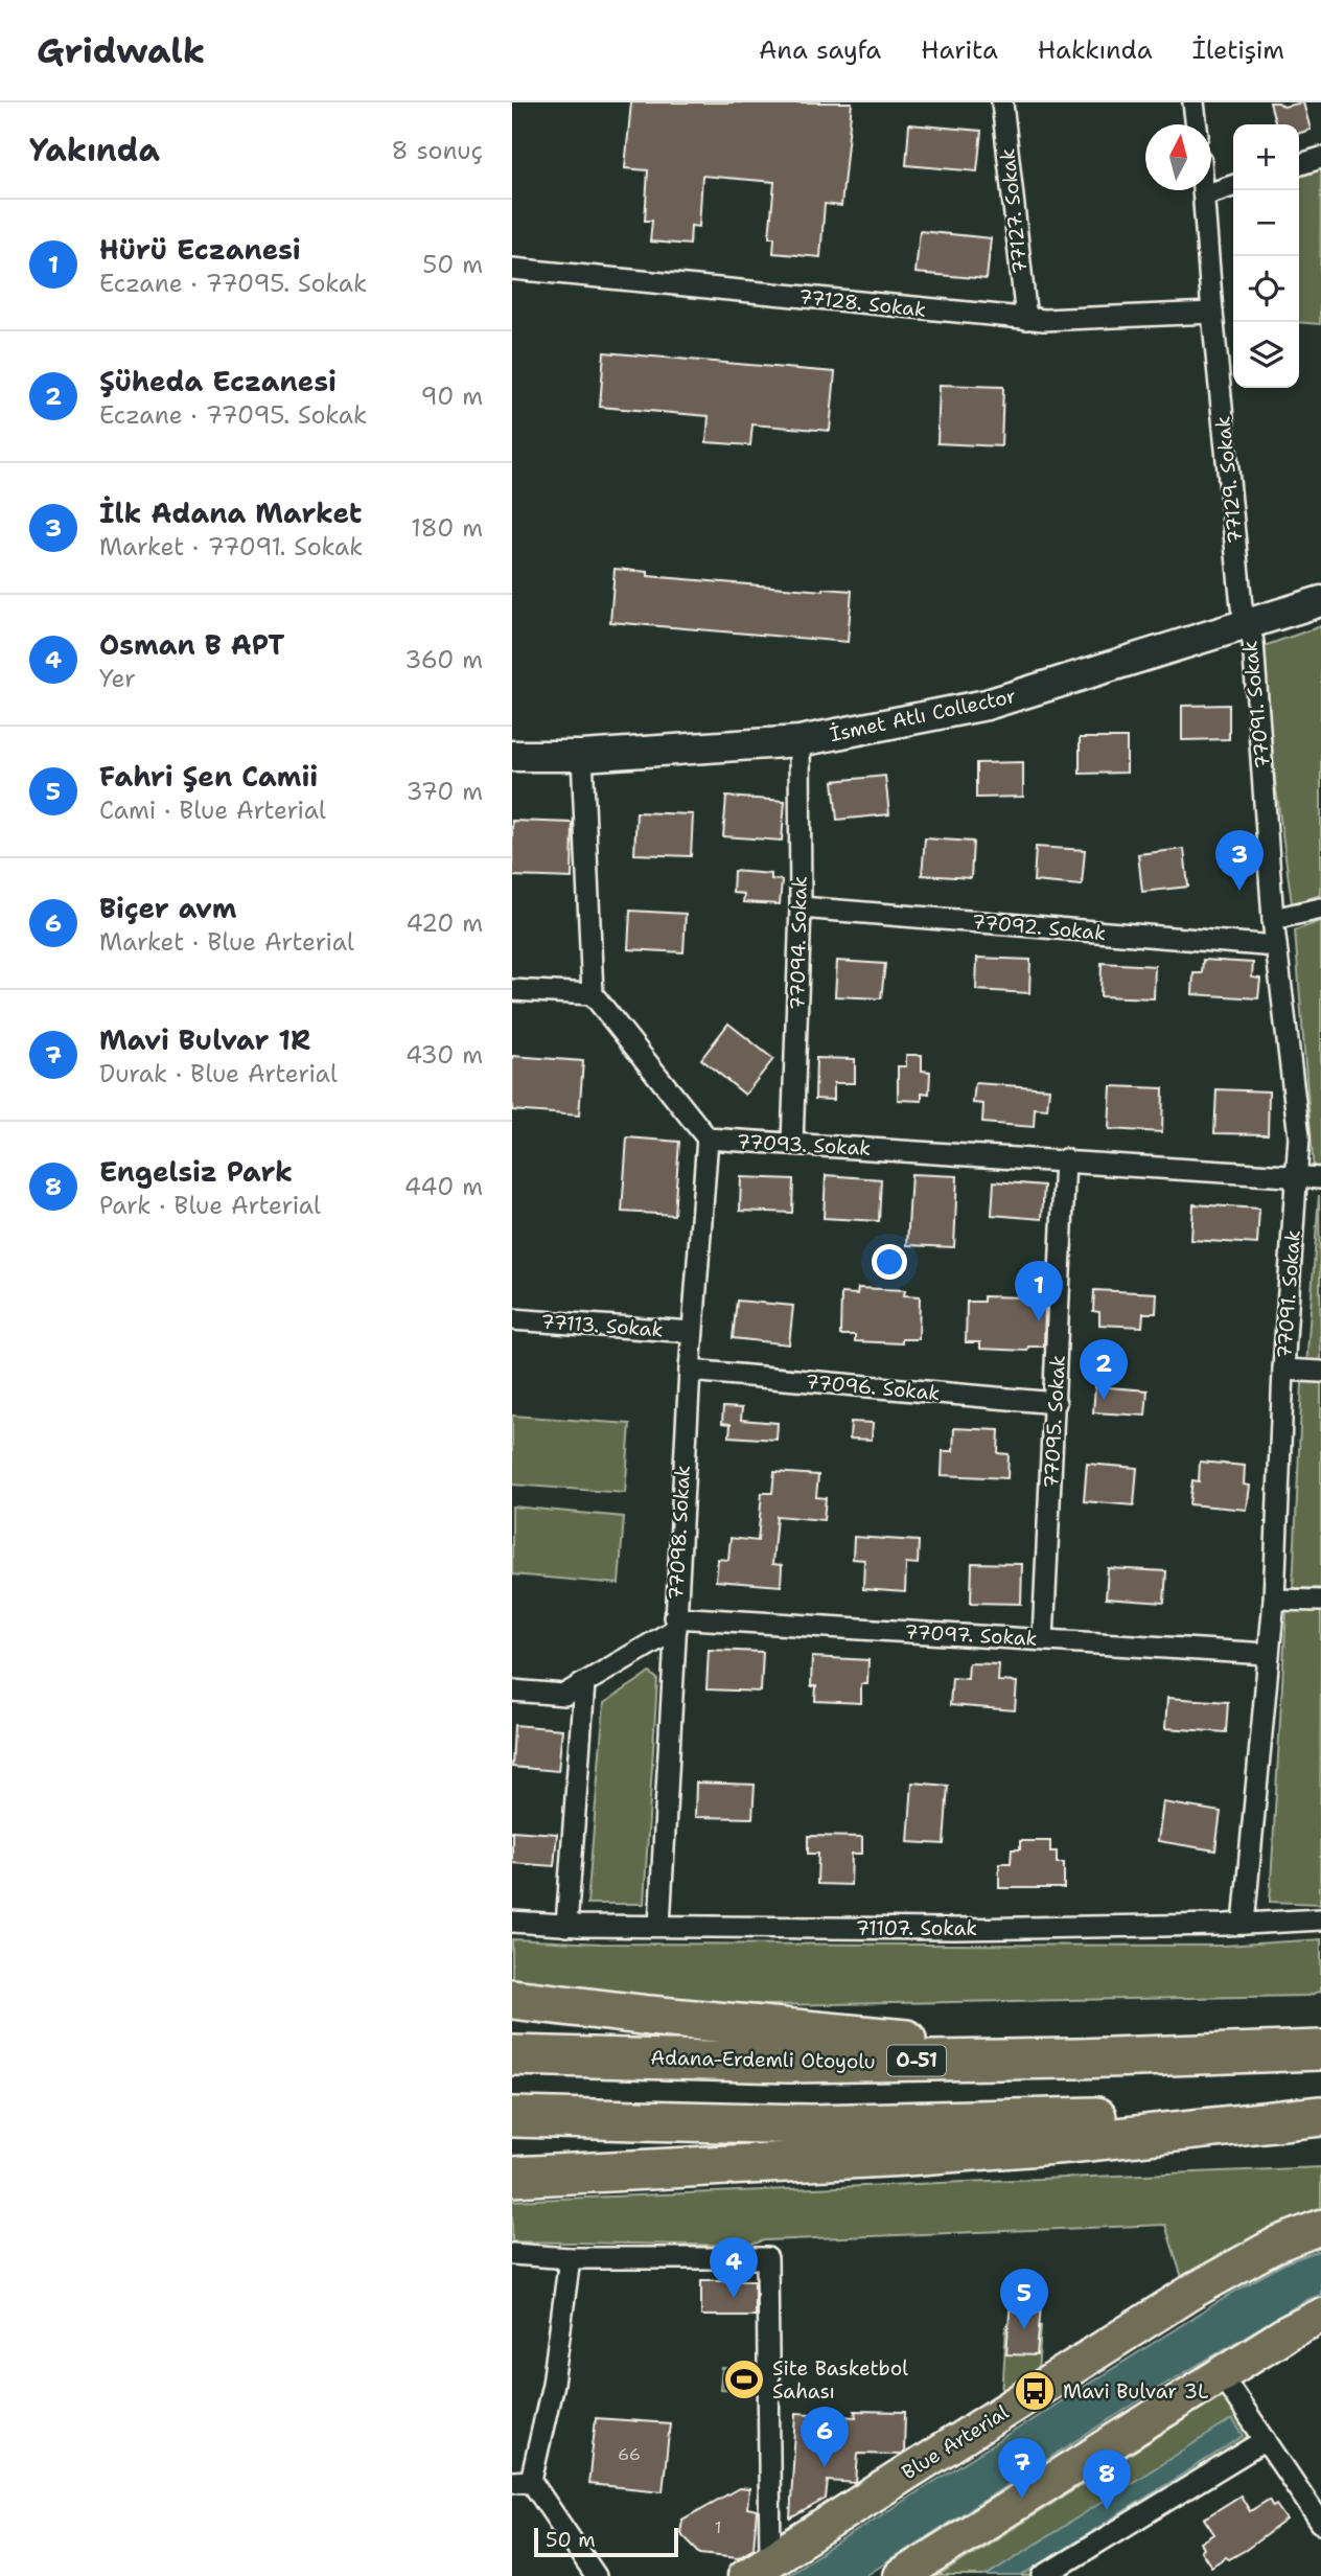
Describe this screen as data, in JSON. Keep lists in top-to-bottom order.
{
  "streets": {
    "highway": ["Adana-Erdemli Otoyolu", "O-51"],
    "main road": ["İsmet Atlı Collector", "Blue Arterial"],
    "street": [
      "77127. Sokak",
      "77128. Sokak",
      "77129. Sokak",
      "77091. Sokak",
      "77092. Sokak",
      "77094. Sokak",
      "77093. Sokak",
      "77113. Sokak",
      "77096. Sokak",
      "77095. Sokak",
      "77098. Sokak",
      "77097. Sokak",
      "71107. Sokak"
    ]
  },
  "crossings": [
    ["77127. Sokak", "77128. Sokak"],
    ["77128. Sokak", "77129. Sokak"],
    ["77129. Sokak", "77091. Sokak"],
    ["77129. Sokak", "İsmet Atlı Collector"],
    ["77091. Sokak", "İsmet Atlı Collector"],
    ["77091. Sokak", "77092. Sokak"],
    ["77091. Sokak", "77093. Sokak"],
    ["77091. Sokak", "77097. Sokak"],
    ["77091. Sokak", "71107. Sokak"],
    ["İsmet Atlı Collector", "77094. Sokak"],
    ["77092. Sokak", "77094. Sokak"],
    ["77094. Sokak", "77093. Sokak"],
    ["77093. Sokak", "77095. Sokak"],
    ["77093. Sokak", "77098. Sokak"],
    ["77113. Sokak", "77098. Sokak"],
    ["77096. Sokak", "77095. Sokak"],
    ["77096. Sokak", "77098. Sokak"],
    ["77095. Sokak", "77097. Sokak"],
    ["77098. Sokak", "77097. Sokak"],
    ["77098. Sokak", "71107. Sokak"]
  ],
  "places": {
    "sports": ["Site Basketbol Sahası"],
    "bus stop": ["Mavi Bulvar 3L"]
  },
  "house_numbers": ["66", "1"],
  "scale_bar": "50 m",
  "north": "top",
  "page": {
    "header": "Gridwalk",
    "nav": [
      "Ana sayfa",
      "Harita",
      "Hakkında",
      "İletişim"
    ],
    "heading": ["Yakında", "8 sonuç"],
    "map_buttons": ["+", "−"],
    "list": [
      {
        "mark": "1",
        "name": "Hürü Eczanesi",
        "note": "Eczane · 77095. Sokak",
        "value": "50 m"
      },
      {
        "mark": "2",
        "name": "Şüheda Eczanesi",
        "note": "Eczane · 77095. Sokak",
        "value": "90 m"
      },
      {
        "mark": "3",
        "name": "İlk Adana Market",
        "note": "Market · 77091. Sokak",
        "value": "180 m"
      },
      {
        "mark": "4",
        "name": "Osman B APT",
        "note": "Yer",
        "value": "360 m"
      },
      {
        "mark": "5",
        "name": "Fahri Şen Camii",
        "note": "Cami · Blue Arterial",
        "value": "370 m"
      },
      {
        "mark": "6",
        "name": "Biçer avm",
        "note": "Market · Blue Arterial",
        "value": "420 m"
      },
      {
        "mark": "7",
        "name": "Mavi Bulvar 1R",
        "note": "Durak · Blue Arterial",
        "value": "430 m"
      },
      {
        "mark": "8",
        "name": "Engelsiz Park",
        "note": "Park · Blue Arterial",
        "value": "440 m"
      }
    ],
    "pins": [
      "3",
      "1",
      "2",
      "4",
      "5",
      "6",
      "7",
      "8"
    ],
    "scale": "50 m"
  }
}
